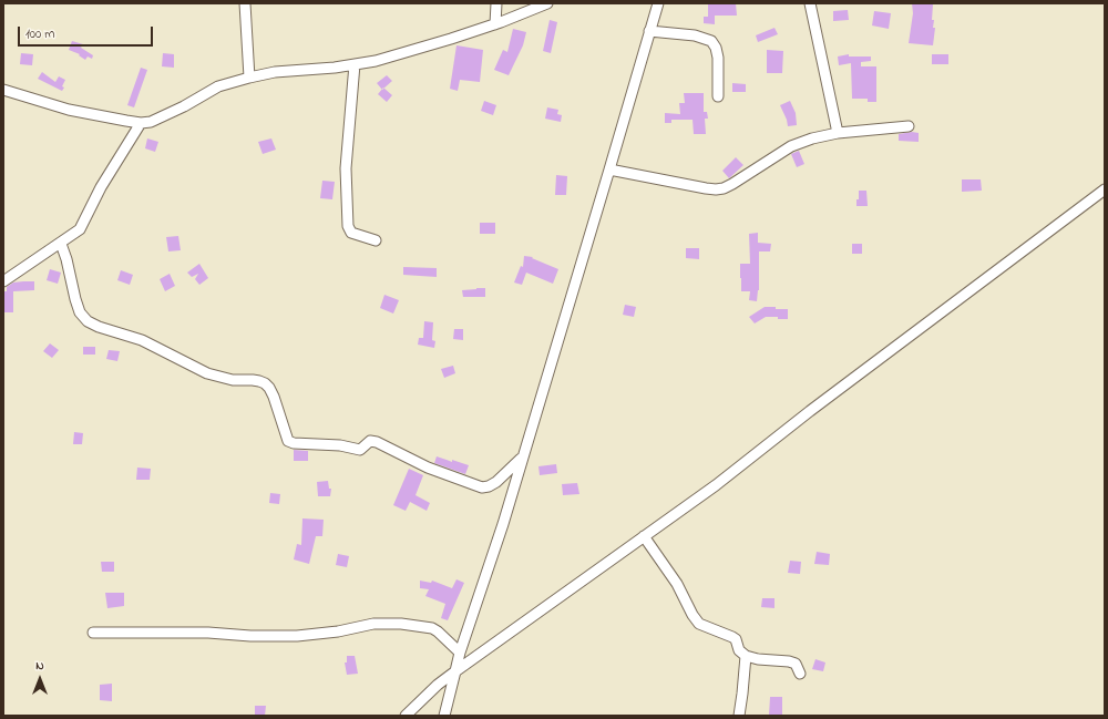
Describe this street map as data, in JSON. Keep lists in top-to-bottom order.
{
  "scale_bar": "100 m",
  "north": "top"
}
